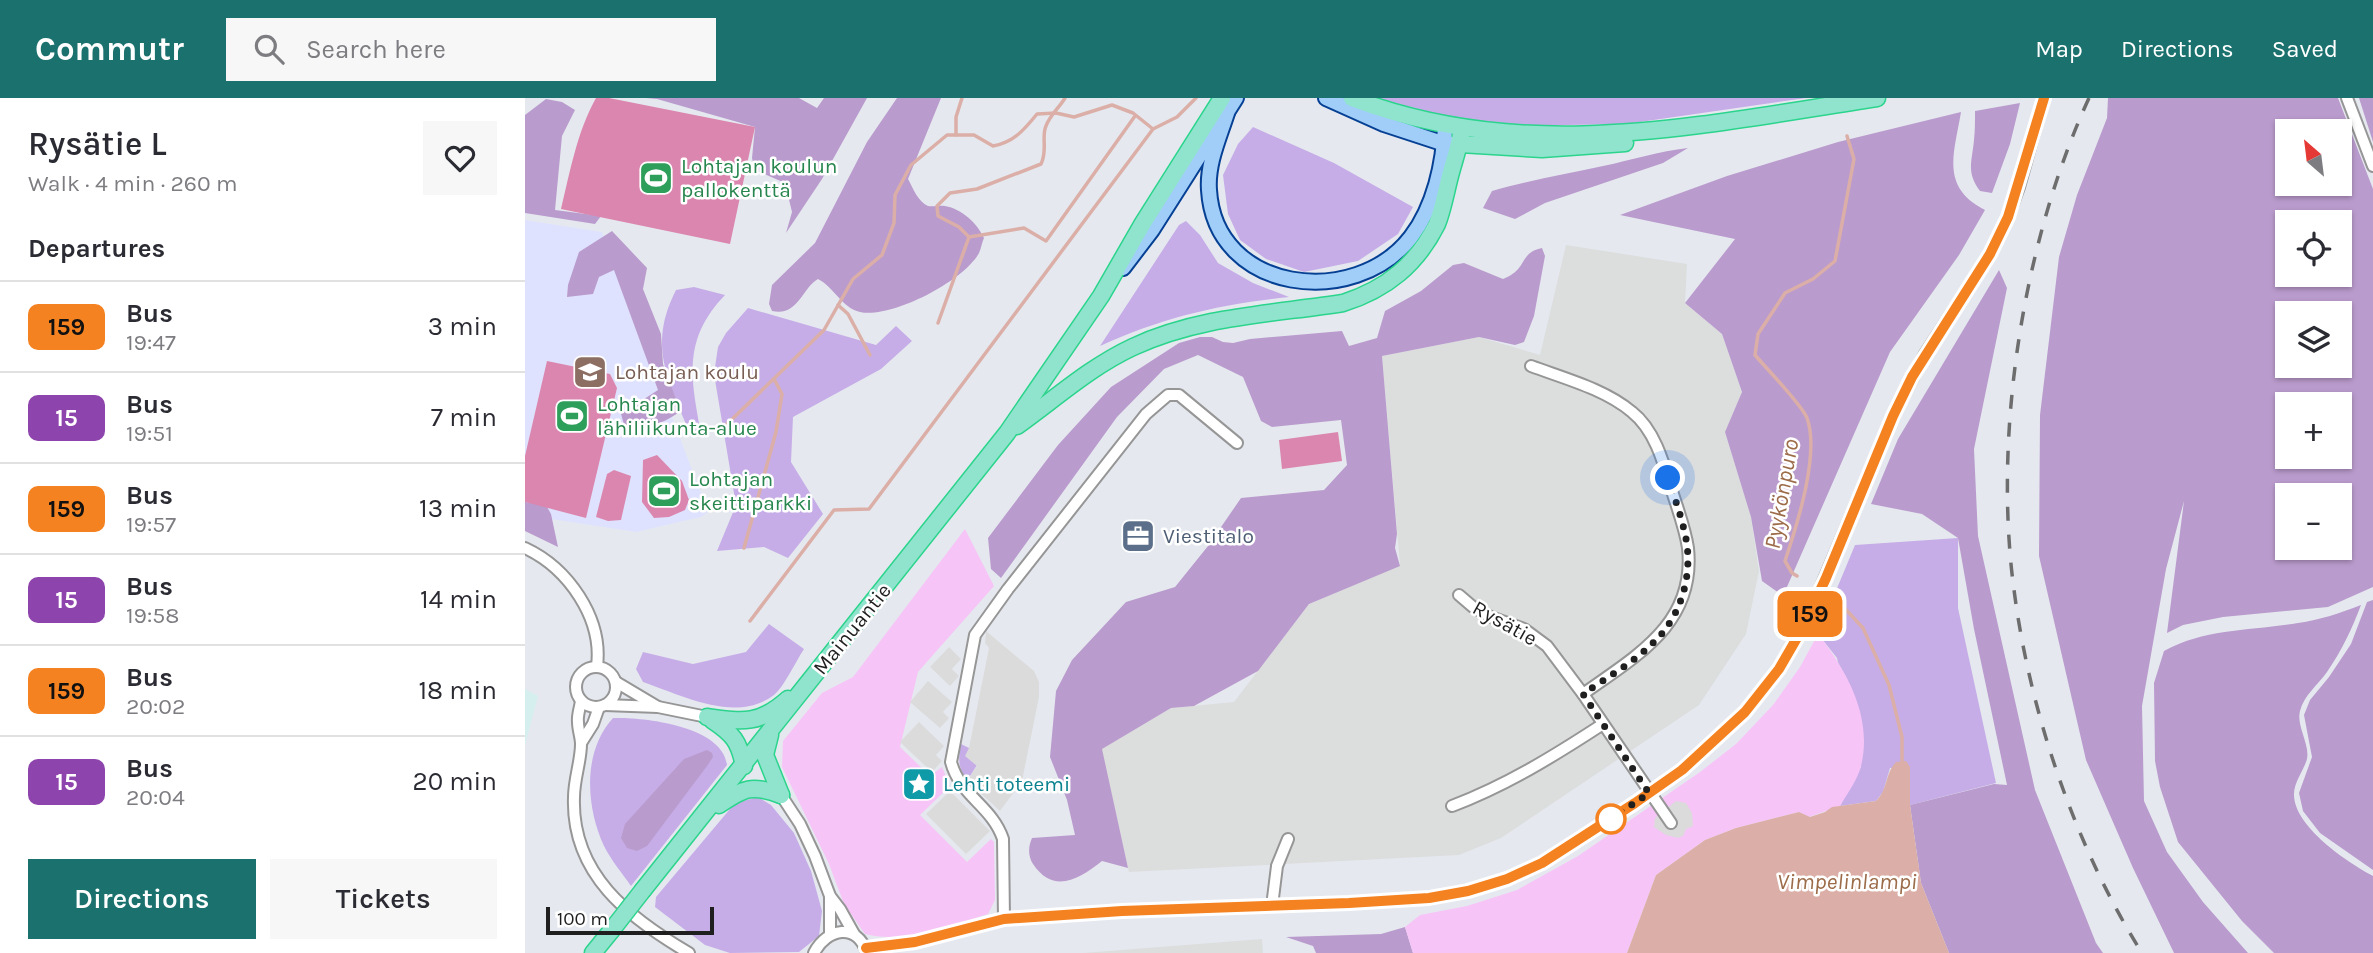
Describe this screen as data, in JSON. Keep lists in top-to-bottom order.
{
  "streets": {
    "highway": ["Mainuantie"],
    "street": ["Rysätie"]
  },
  "water": ["Pyykönpuro", "Vimpelinlampi"],
  "places": {
    "sports": ["Lohtajan koulun pallokenttä", "Lohtajan lähiliikunta-alue", "Lohtajan skeittiparkki"],
    "school or university": ["Lohtajan koulu"],
    "office": ["Viestitalo"],
    "place": ["Lehti toteemi"]
  },
  "lines": ["bus line 159"],
  "scale_bar": "100 m",
  "north": "top left",
  "page": {
    "header": "Commutr",
    "search": "Search here",
    "nav": ["Map", "Directions", "Saved"],
    "heading": [
      ["Rysätie L", "Walk · 4 min · 260 m"],
      "Departures"
    ],
    "on_map": "159",
    "map_buttons": ["+", "−"],
    "list": [
      {
        "mark": "159",
        "name": "Bus",
        "note": "19:47",
        "value": "3 min"
      },
      {
        "mark": "15",
        "name": "Bus",
        "note": "19:51",
        "value": "7 min"
      },
      {
        "mark": "159",
        "name": "Bus",
        "note": "19:57",
        "value": "13 min"
      },
      {
        "mark": "15",
        "name": "Bus",
        "note": "19:58",
        "value": "14 min"
      },
      {
        "mark": "159",
        "name": "Bus",
        "note": "20:02",
        "value": "18 min"
      },
      {
        "mark": "15",
        "name": "Bus",
        "note": "20:04",
        "value": "20 min"
      }
    ],
    "buttons": ["Directions", "Tickets"],
    "scale": "100 m"
  }
}
